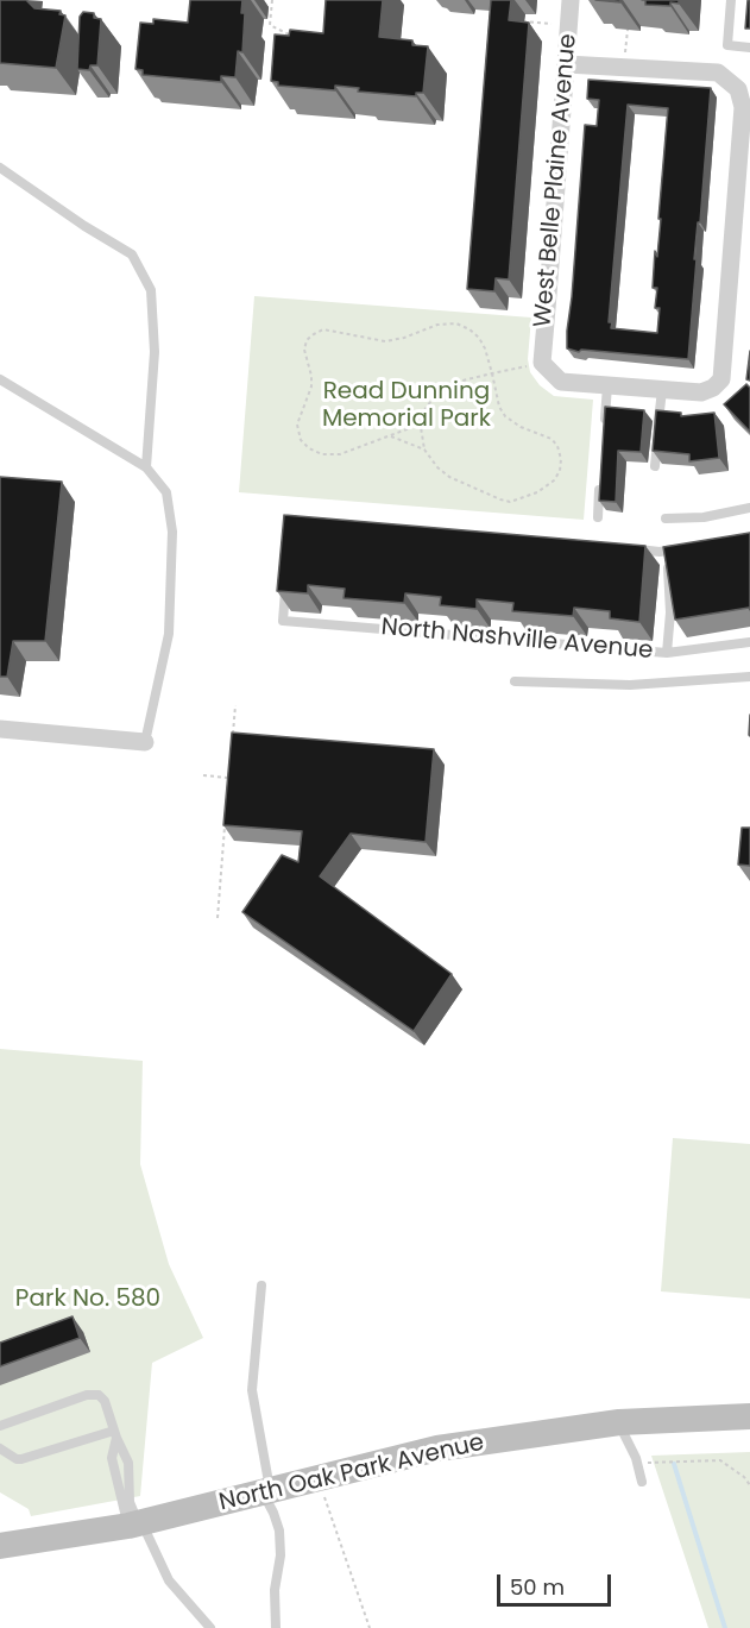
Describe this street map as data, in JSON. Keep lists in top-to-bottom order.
{
  "streets": {
    "street": ["West Belle Plaine Avenue", "North Oak Park Avenue"],
    "lane": ["North Nashville Avenue"]
  },
  "parks": ["Read Dunning Memorial Park", "Park No. 580"],
  "scale_bar": "50 m"
}
